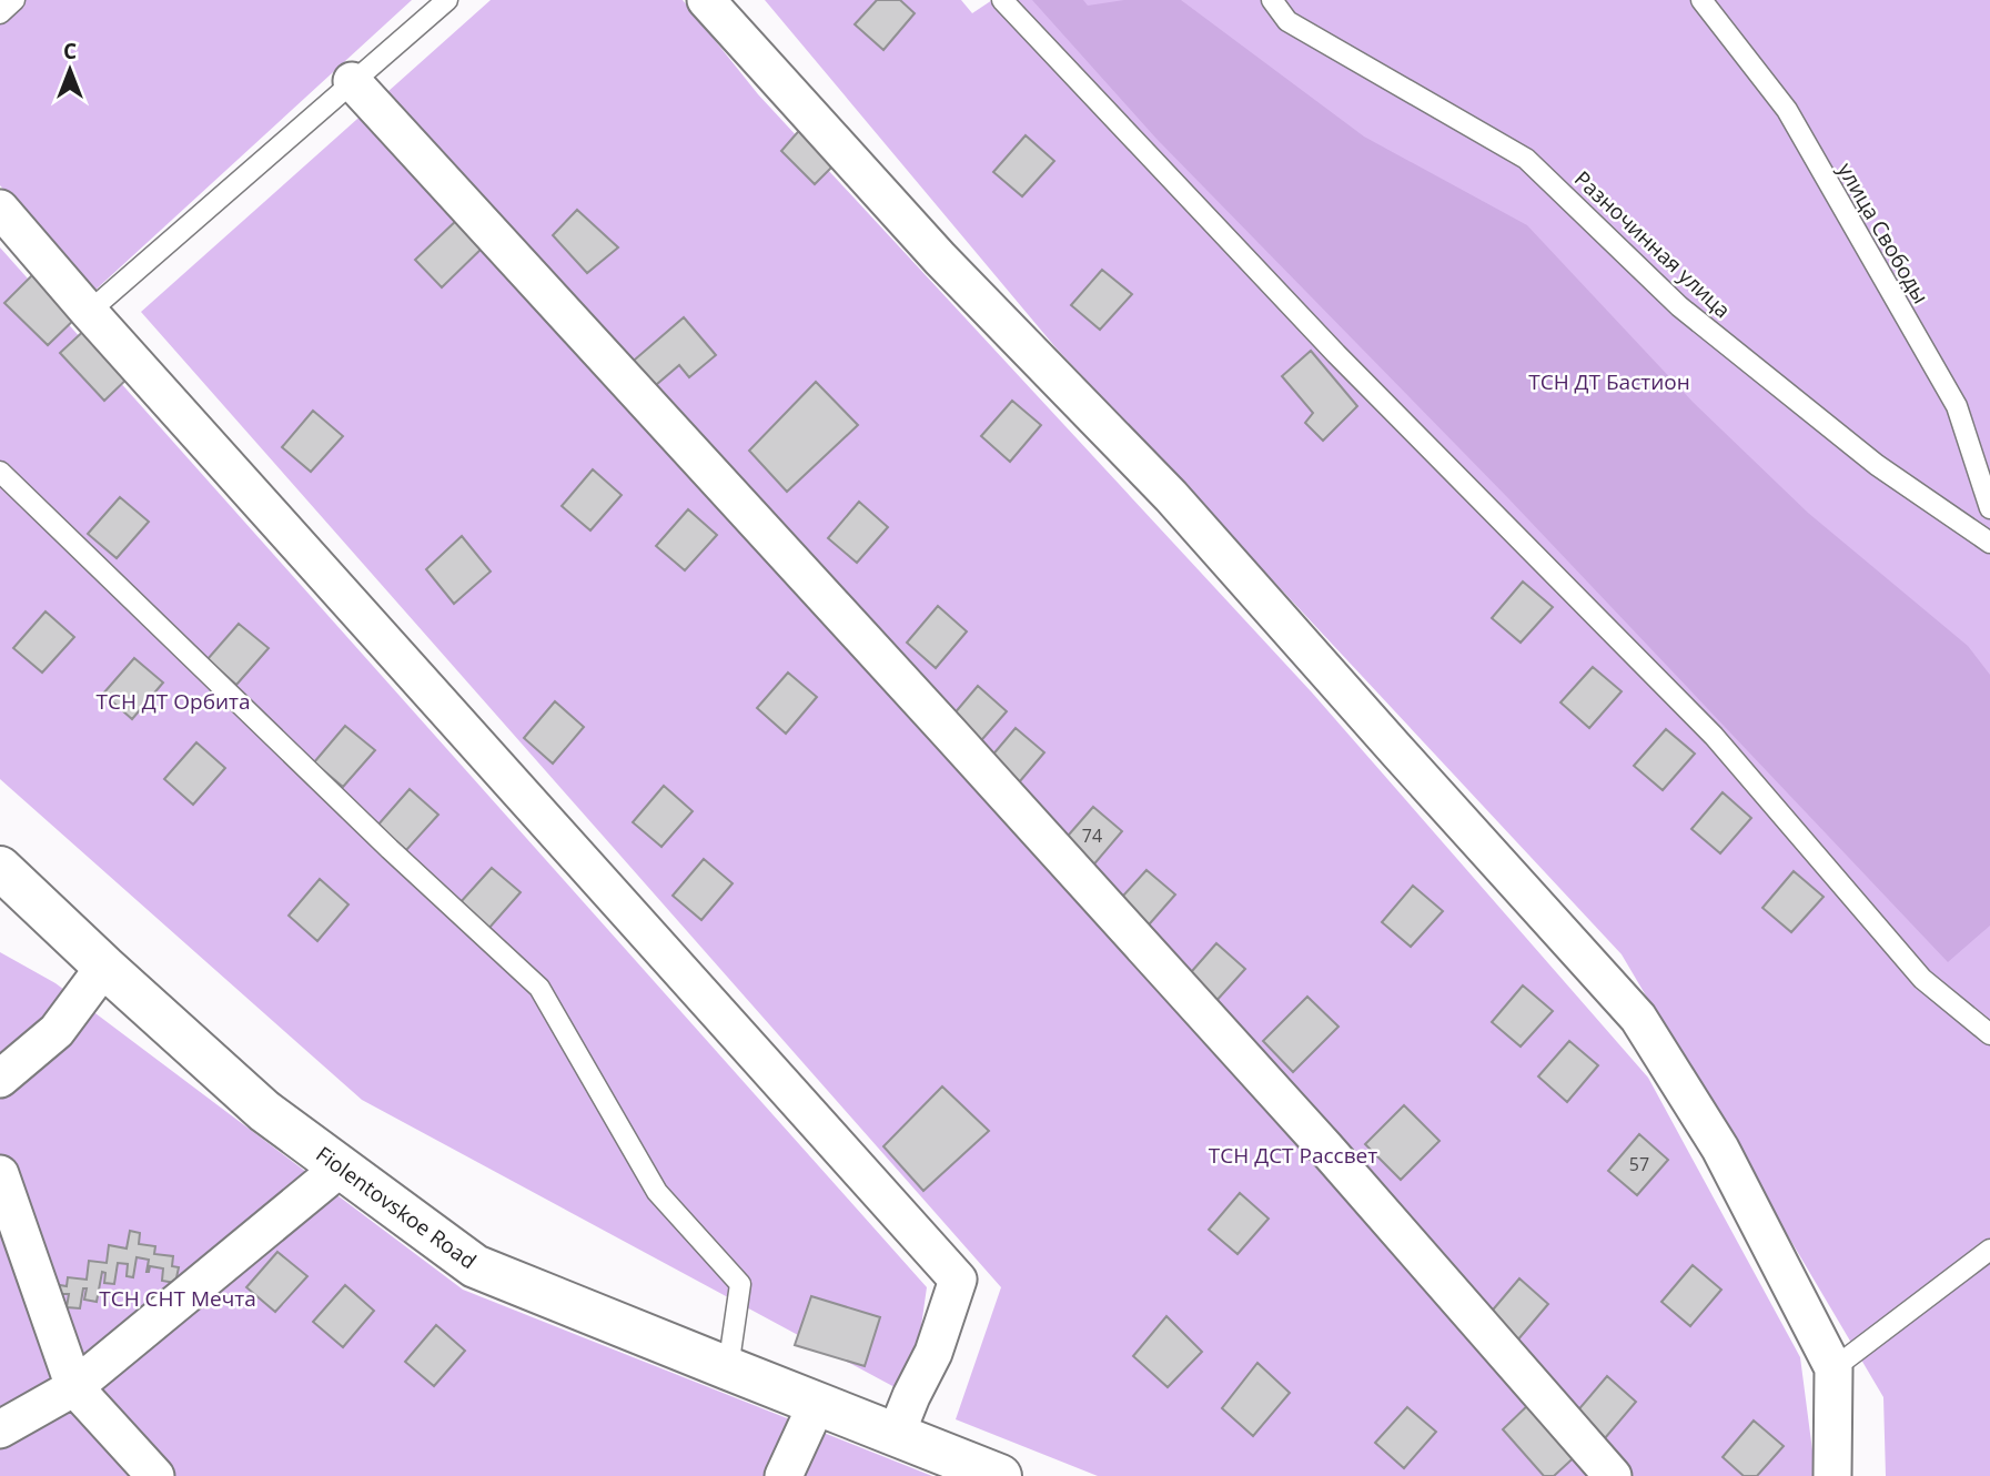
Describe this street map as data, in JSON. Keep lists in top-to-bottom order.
{
  "streets": {
    "main road": ["Fiolentovskoe Road"],
    "lane": ["улица Свободы", "Разночинная улица"]
  },
  "parks": [
    "ТСН ДТ Бастион",
    "ТСН ДТ Орбита",
    "ТСН ДСТ Рассвет",
    "ТСН СНТ Мечта"
  ],
  "house_numbers": ["74", "57"],
  "north": "top"
}
